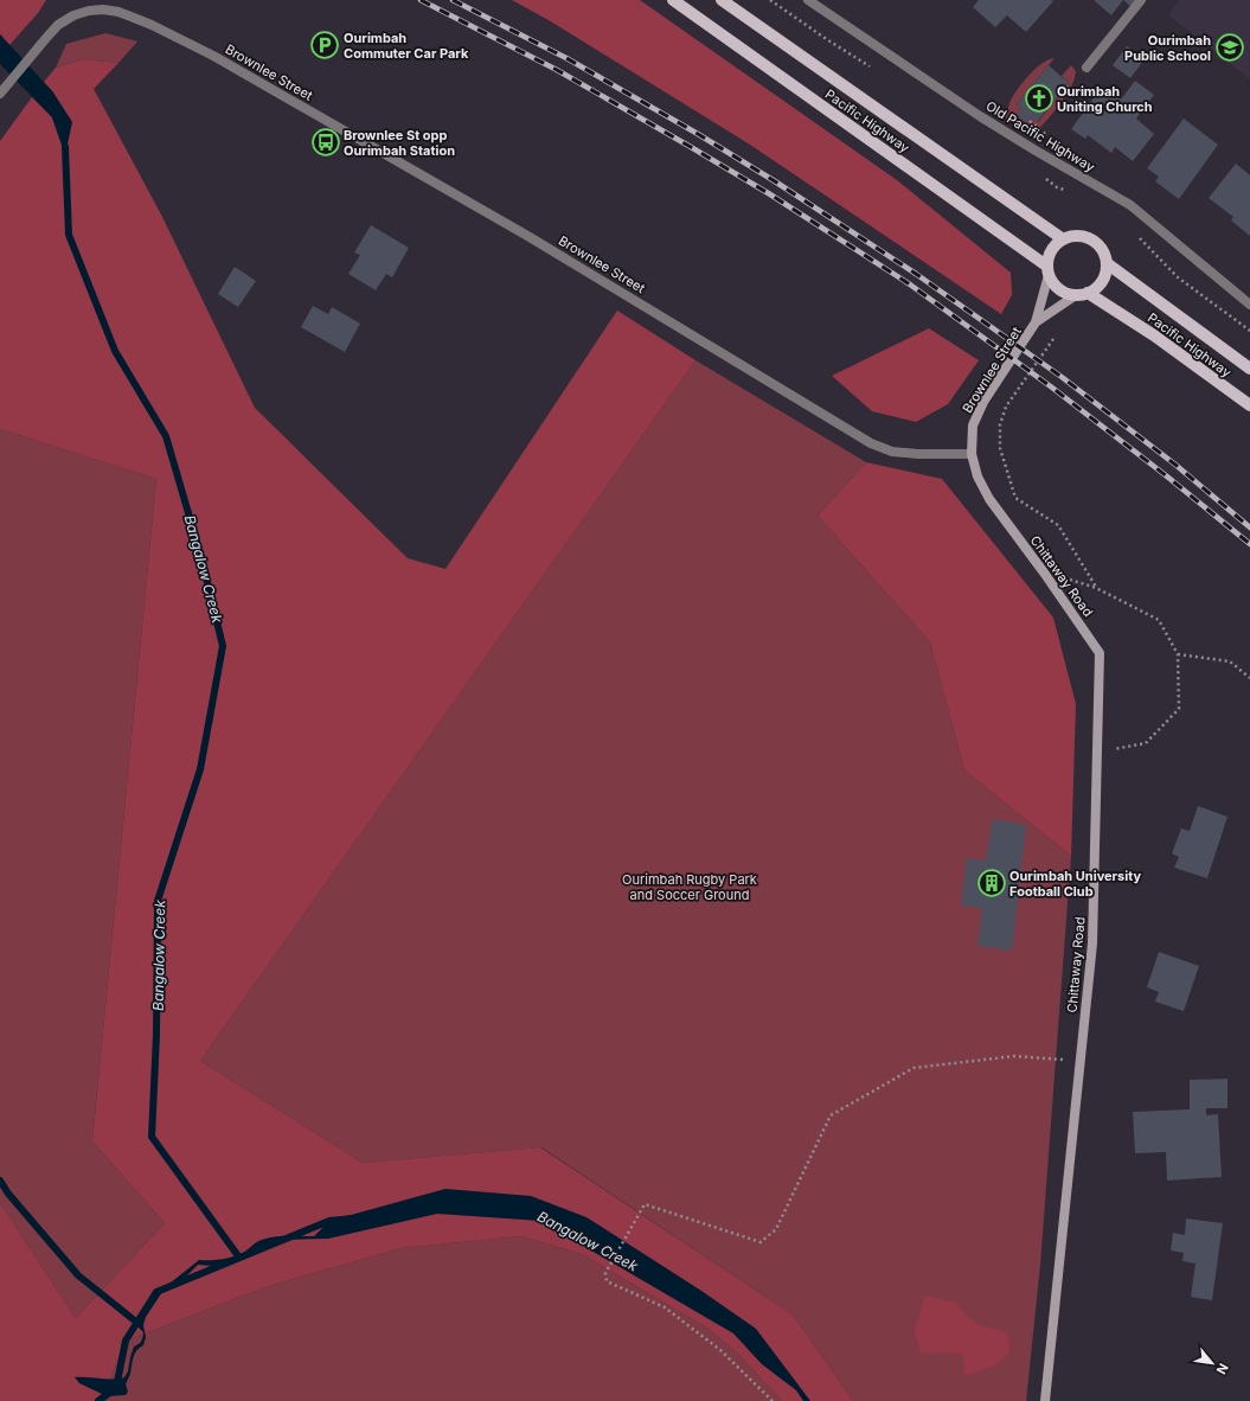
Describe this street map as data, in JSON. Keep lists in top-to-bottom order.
{
  "streets": {
    "main road": ["Brownlee Street", "Pacific Highway", "Chittaway Road"],
    "street": ["Old Pacific Highway"]
  },
  "crossings": [
    ["Brownlee Street", "Pacific Highway"],
    ["Brownlee Street", "Chittaway Road"]
  ],
  "water": ["Bangalow Creek"],
  "parks": ["Ourimbah Rugby Park and Soccer Ground"],
  "places": {
    "parking": ["Ourimbah Commuter Car Park"],
    "school or university": ["Ourimbah Public School"],
    "church": ["Ourimbah Uniting Church"],
    "bus stop": ["Brownlee St opp Ourimbah Station"],
    "building": ["Ourimbah University Football Club"]
  },
  "north": "bottom right"
}
